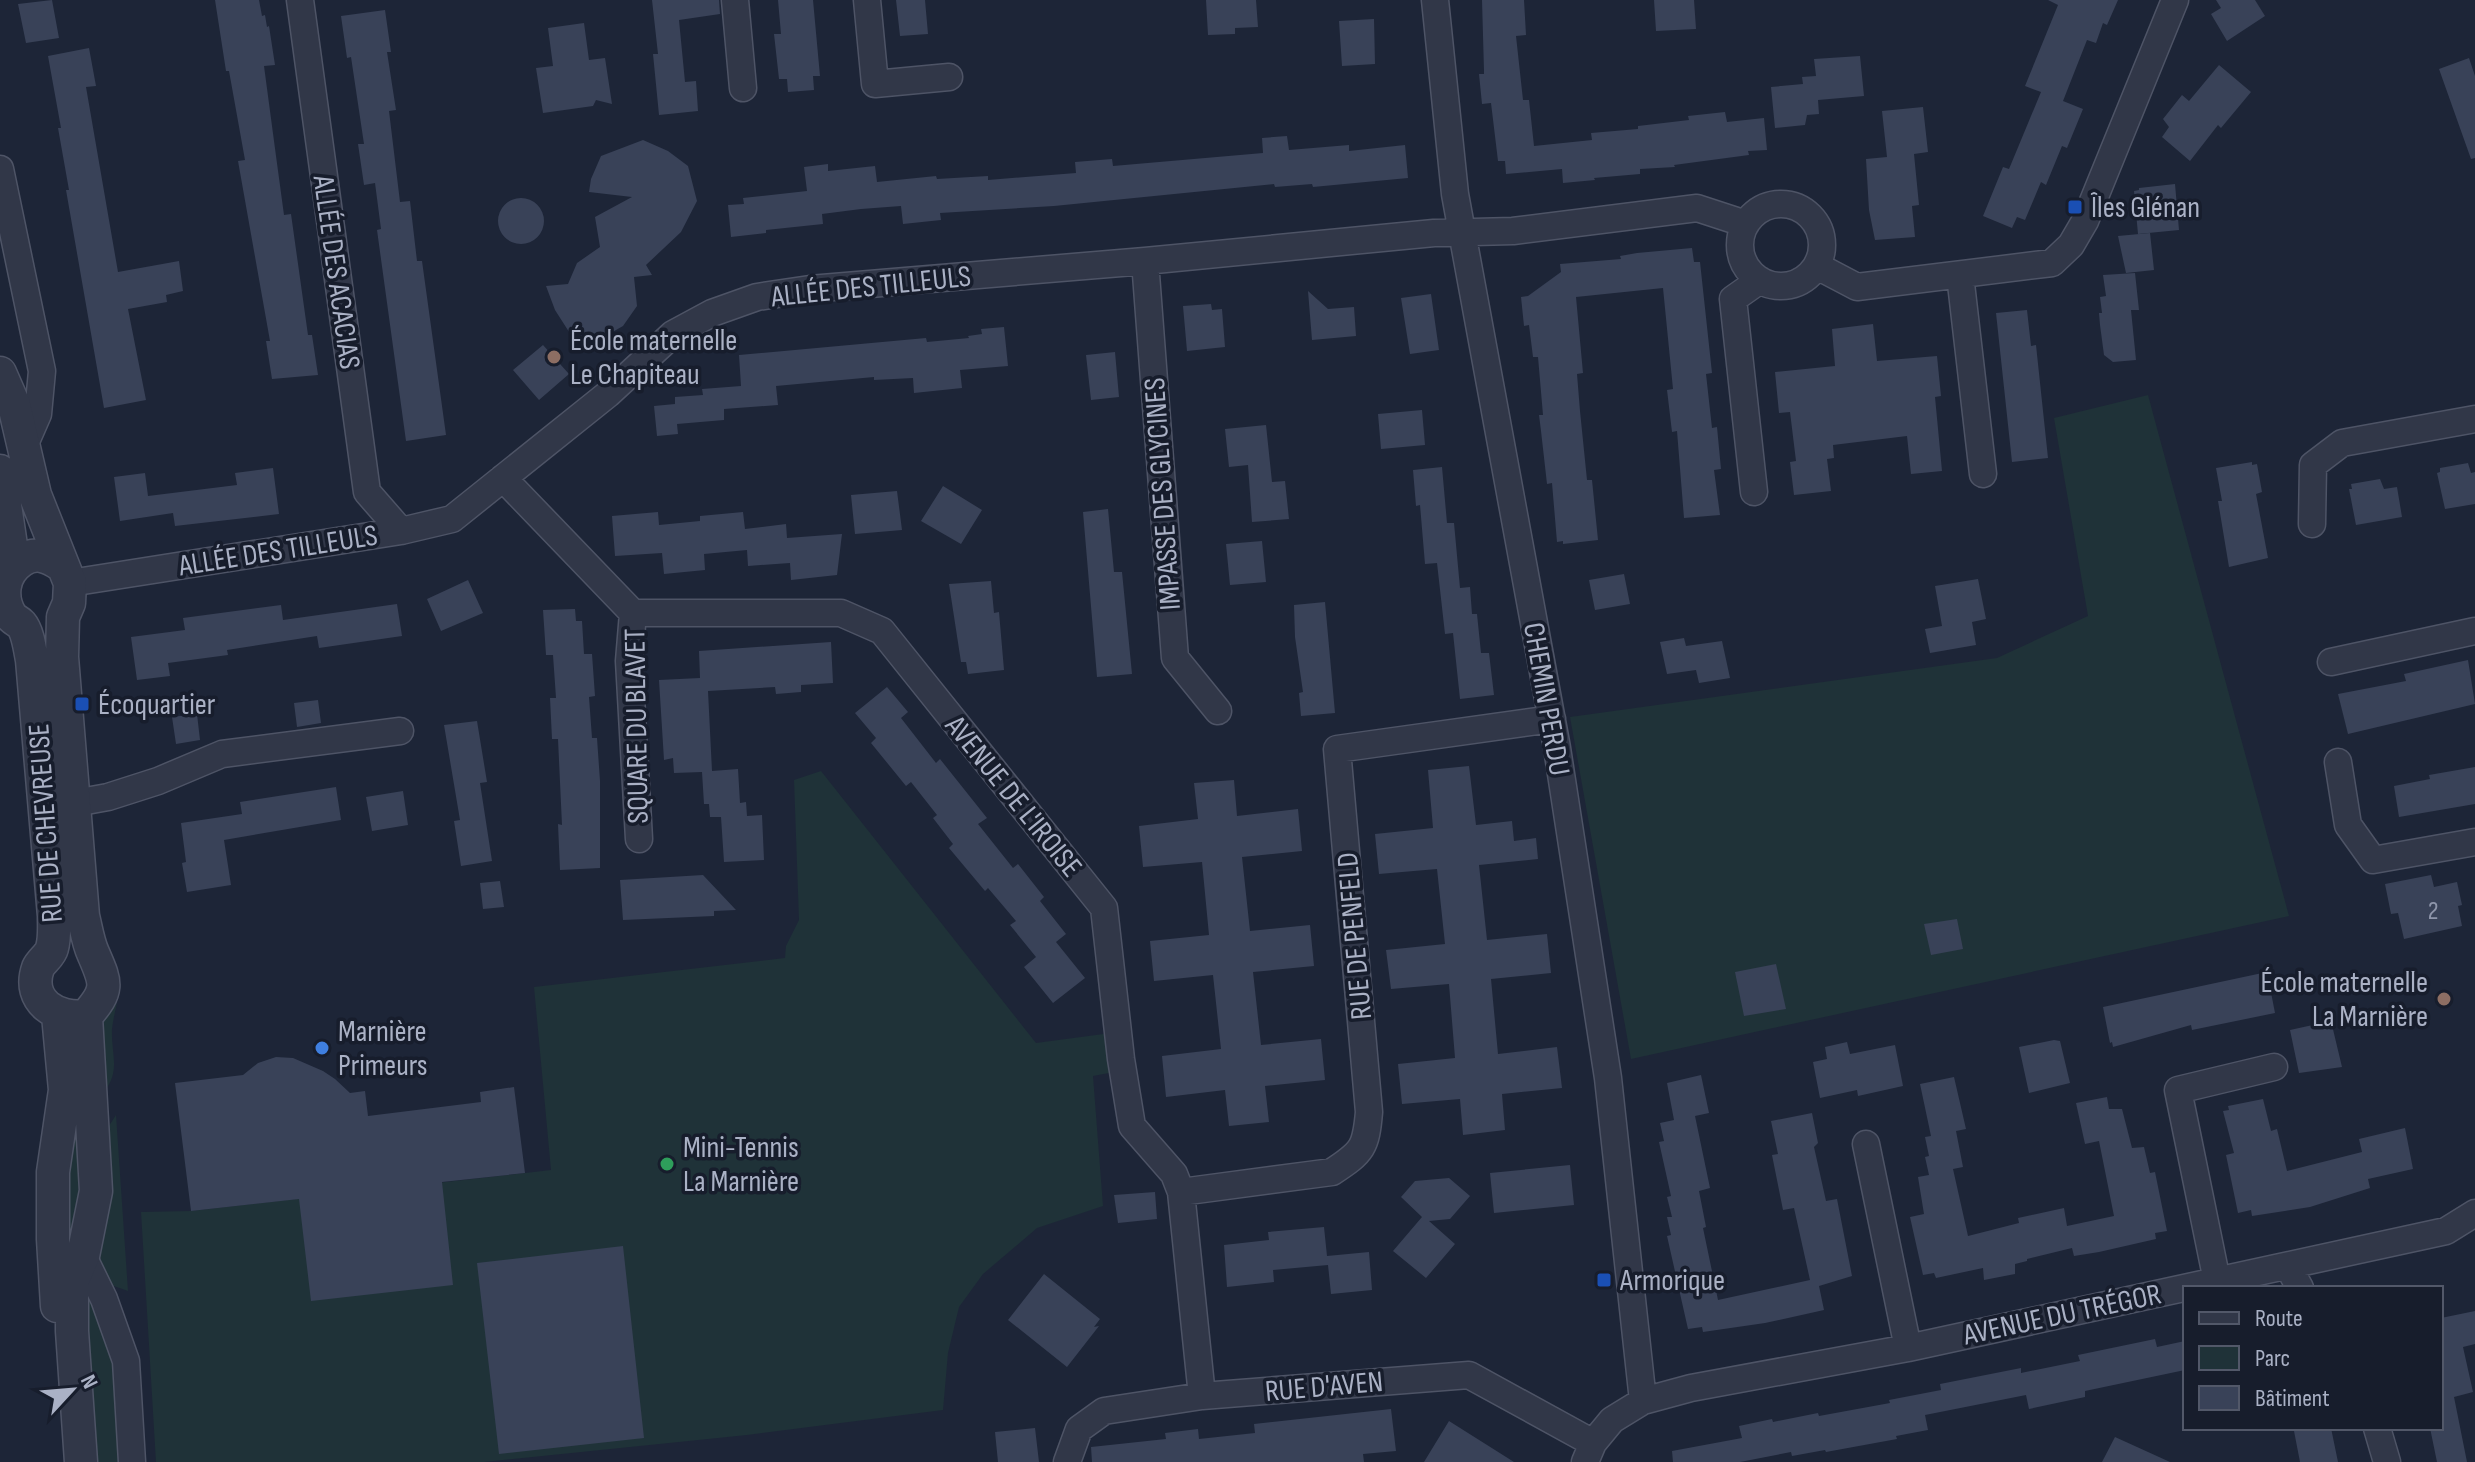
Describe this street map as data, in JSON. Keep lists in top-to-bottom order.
{
  "streets": {
    "street": [
      "ALLÉE DES ACACIAS",
      "ALLÉE DES TILLEULS",
      "IMPASSE DES GLYCINES",
      "CHEMIN PERDU",
      "SQUARE DU BLAVET",
      "AVENUE DE L'IROISE",
      "RUE DE CHEVREUSE",
      "RUE DE PENFELD",
      "AVENUE DU TRÉGOR",
      "RUE D'AVEN"
    ]
  },
  "crossings": [
    ["ALLÉE DES ACACIAS", "ALLÉE DES TILLEULS"],
    ["ALLÉE DES TILLEULS", "IMPASSE DES GLYCINES"],
    ["ALLÉE DES TILLEULS", "CHEMIN PERDU"],
    ["ALLÉE DES TILLEULS", "RUE DE CHEVREUSE"],
    ["CHEMIN PERDU", "RUE DE PENFELD"],
    ["CHEMIN PERDU", "AVENUE DU TRÉGOR"],
    ["SQUARE DU BLAVET", "AVENUE DE L'IROISE"],
    ["AVENUE DE L'IROISE", "RUE DE PENFELD"],
    ["AVENUE DE L'IROISE", "RUE D'AVEN"],
    ["AVENUE DU TRÉGOR", "RUE D'AVEN"]
  ],
  "places": {
    "transit": ["Îles Glénan", "Écoquartier", "Armorique"],
    "other": [
      "École maternelle Le Chapiteau",
      "École maternelle La Marnière",
      "Marnière Primeurs",
      "Mini-Tennis La Marnière"
    ]
  },
  "house_numbers": ["2"],
  "legend": ["Route", "Parc", "Bâtiment"],
  "north": "top right"
}
